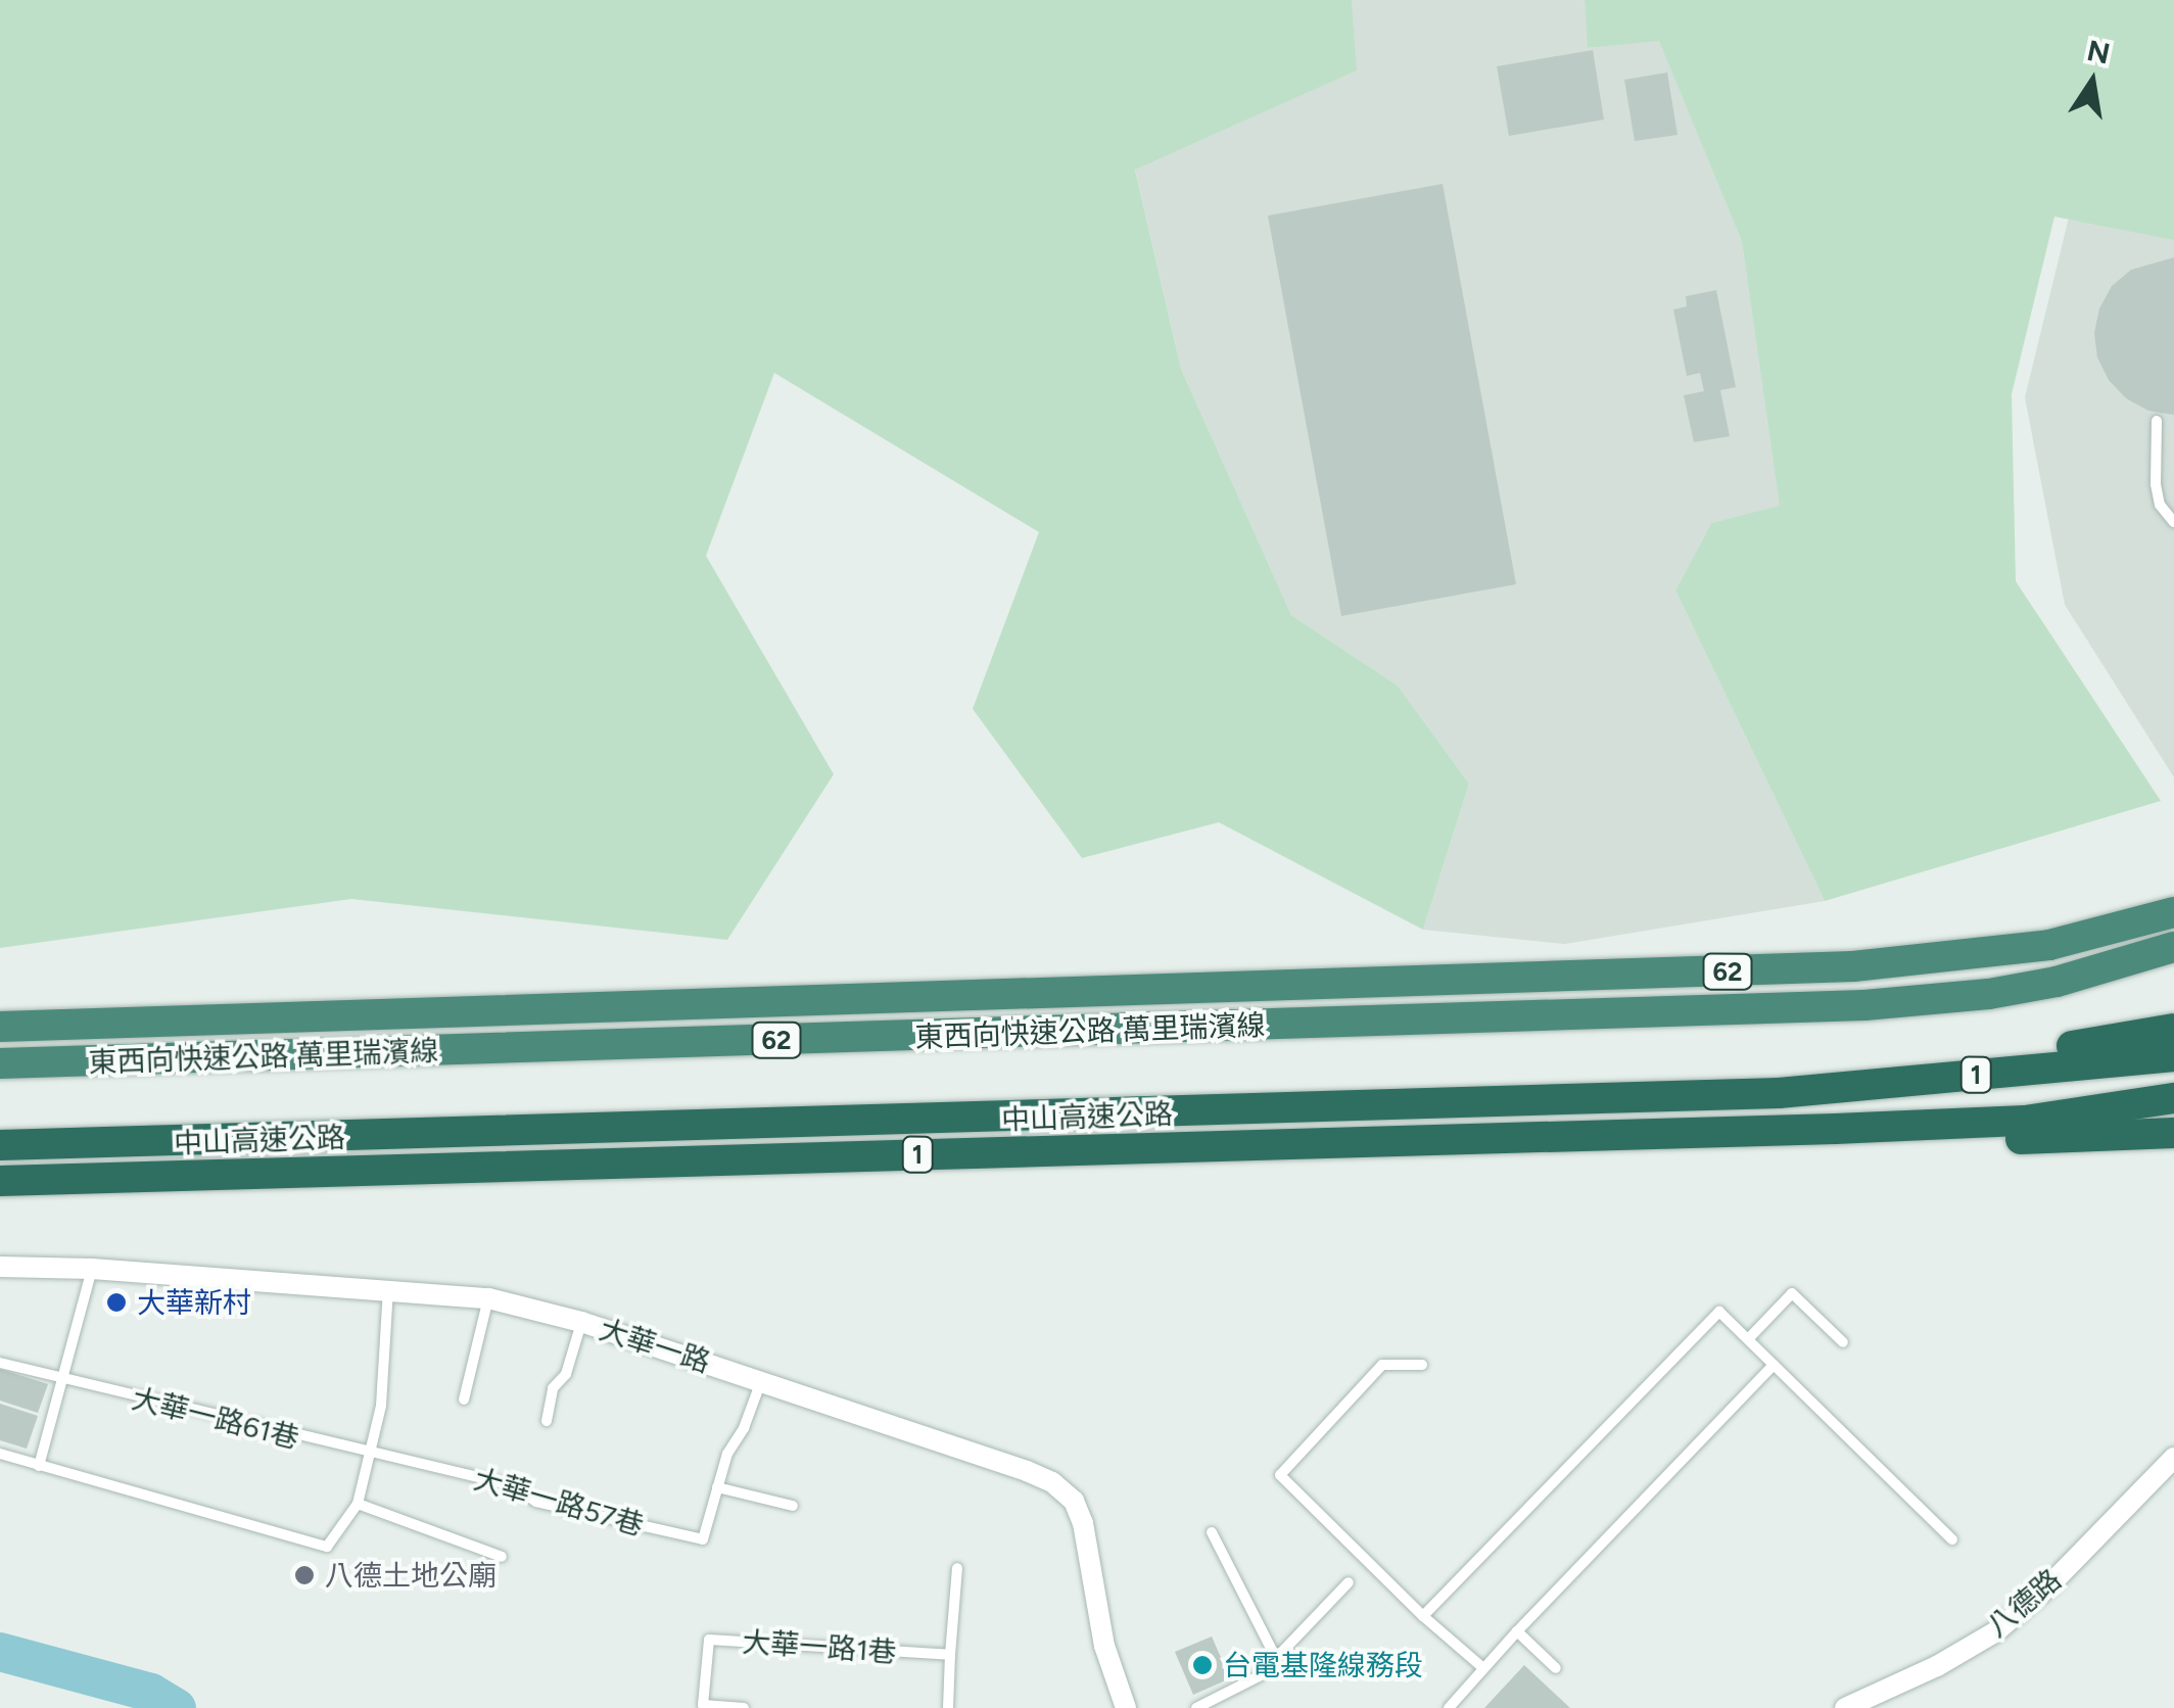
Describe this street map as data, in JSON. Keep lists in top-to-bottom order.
{
  "streets": {
    "highway": [
      "62",
      "東西向快速公路 萬里瑞濱線",
      "1",
      "中山高速公路"
    ],
    "street": ["大華一路", "八德路"],
    "lane": ["大華一路61巷", "大華一路57巷", "大華一路1巷"]
  },
  "crossings": [
    ["大華一路", "大華一路57巷"],
    ["大華一路61巷", "大華一路57巷"]
  ],
  "places": ["大華新村", "八德土地公廟", "台電基隆線務段"],
  "north": "top"
}
